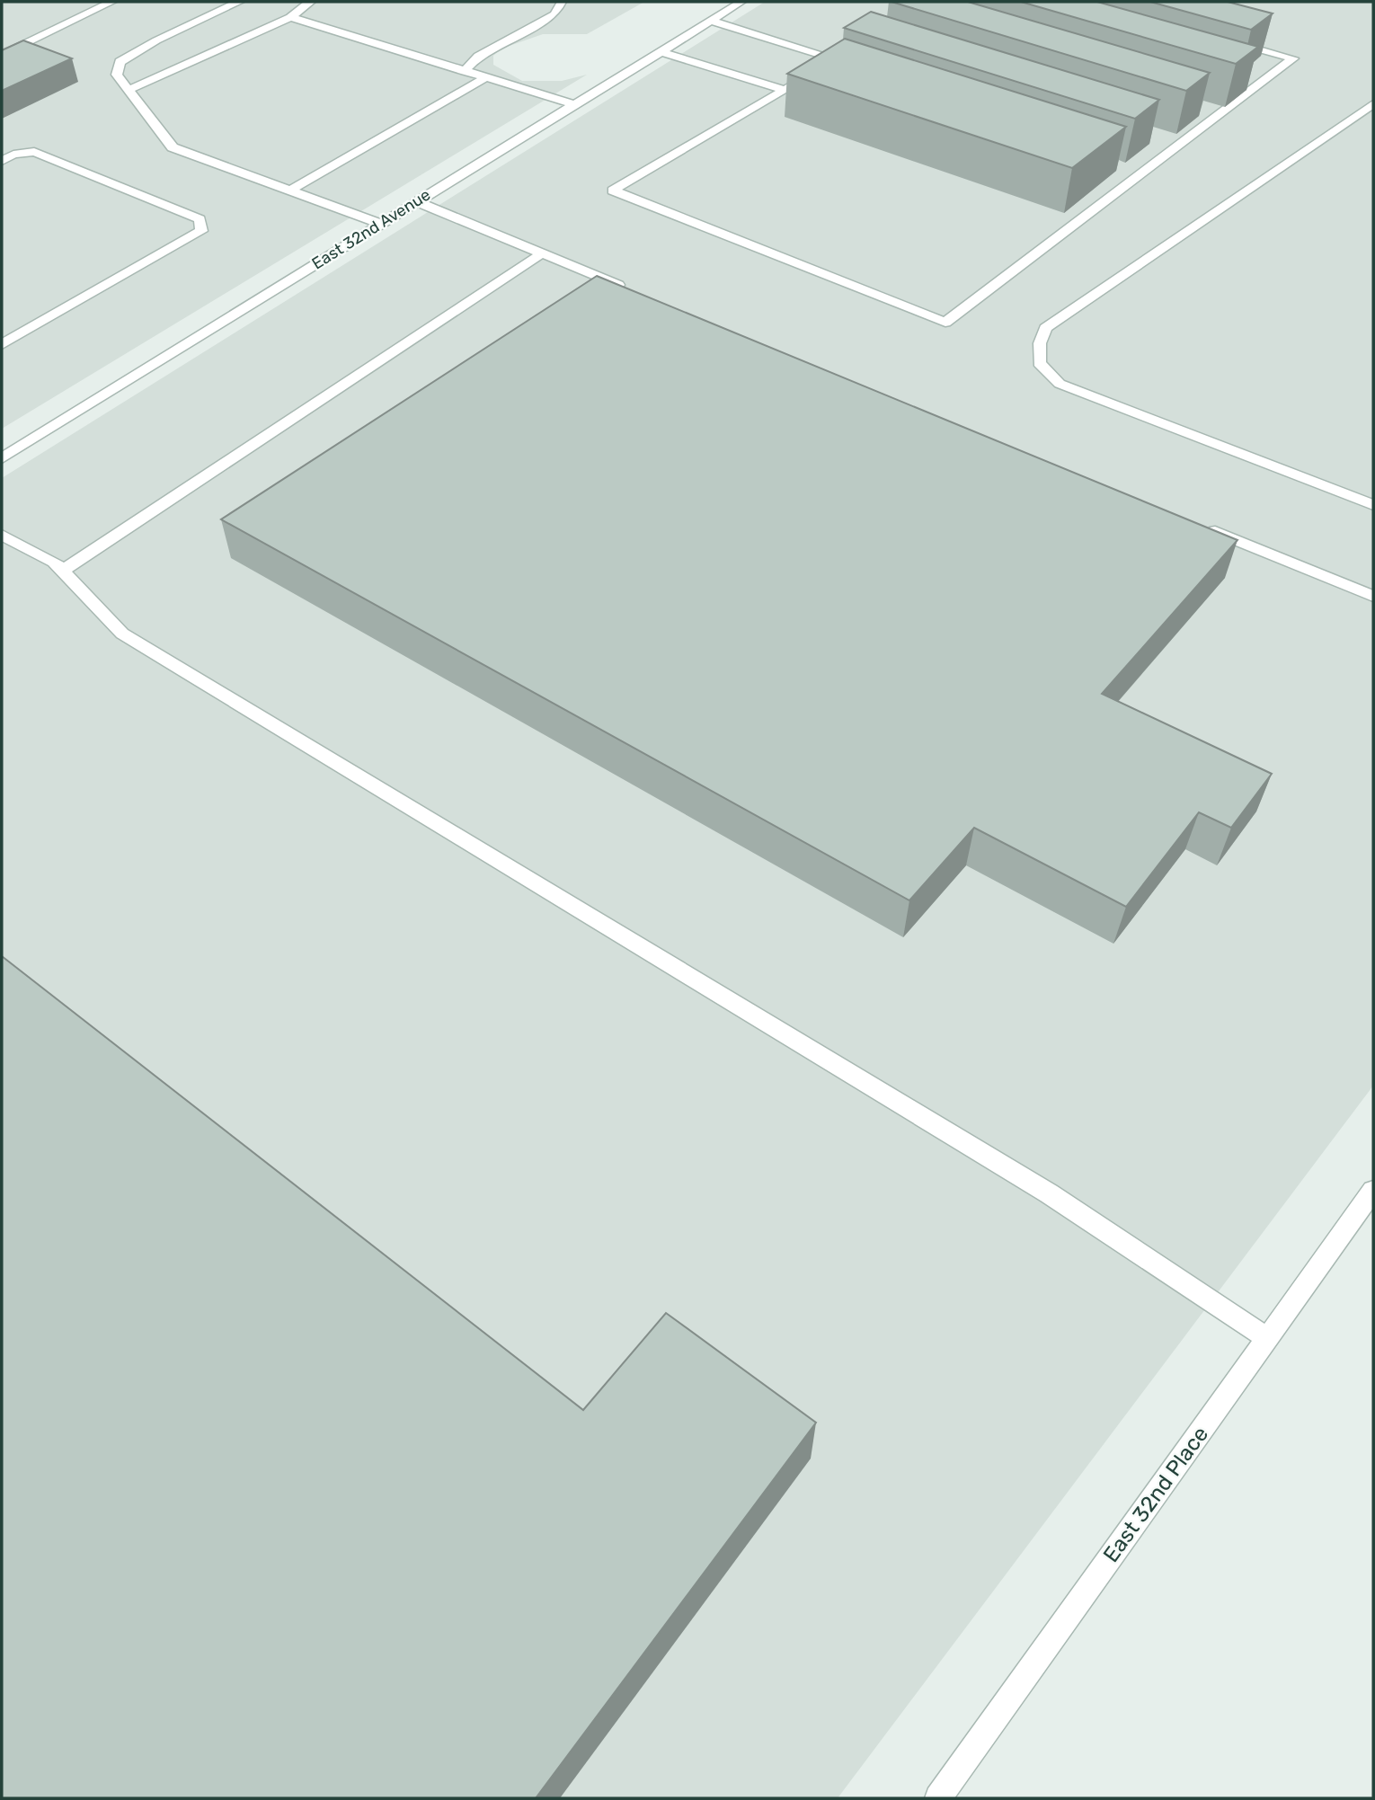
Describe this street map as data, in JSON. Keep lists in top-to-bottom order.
{
  "streets": {
    "street": ["East 32nd Avenue", "East 32nd Place"]
  }
}
